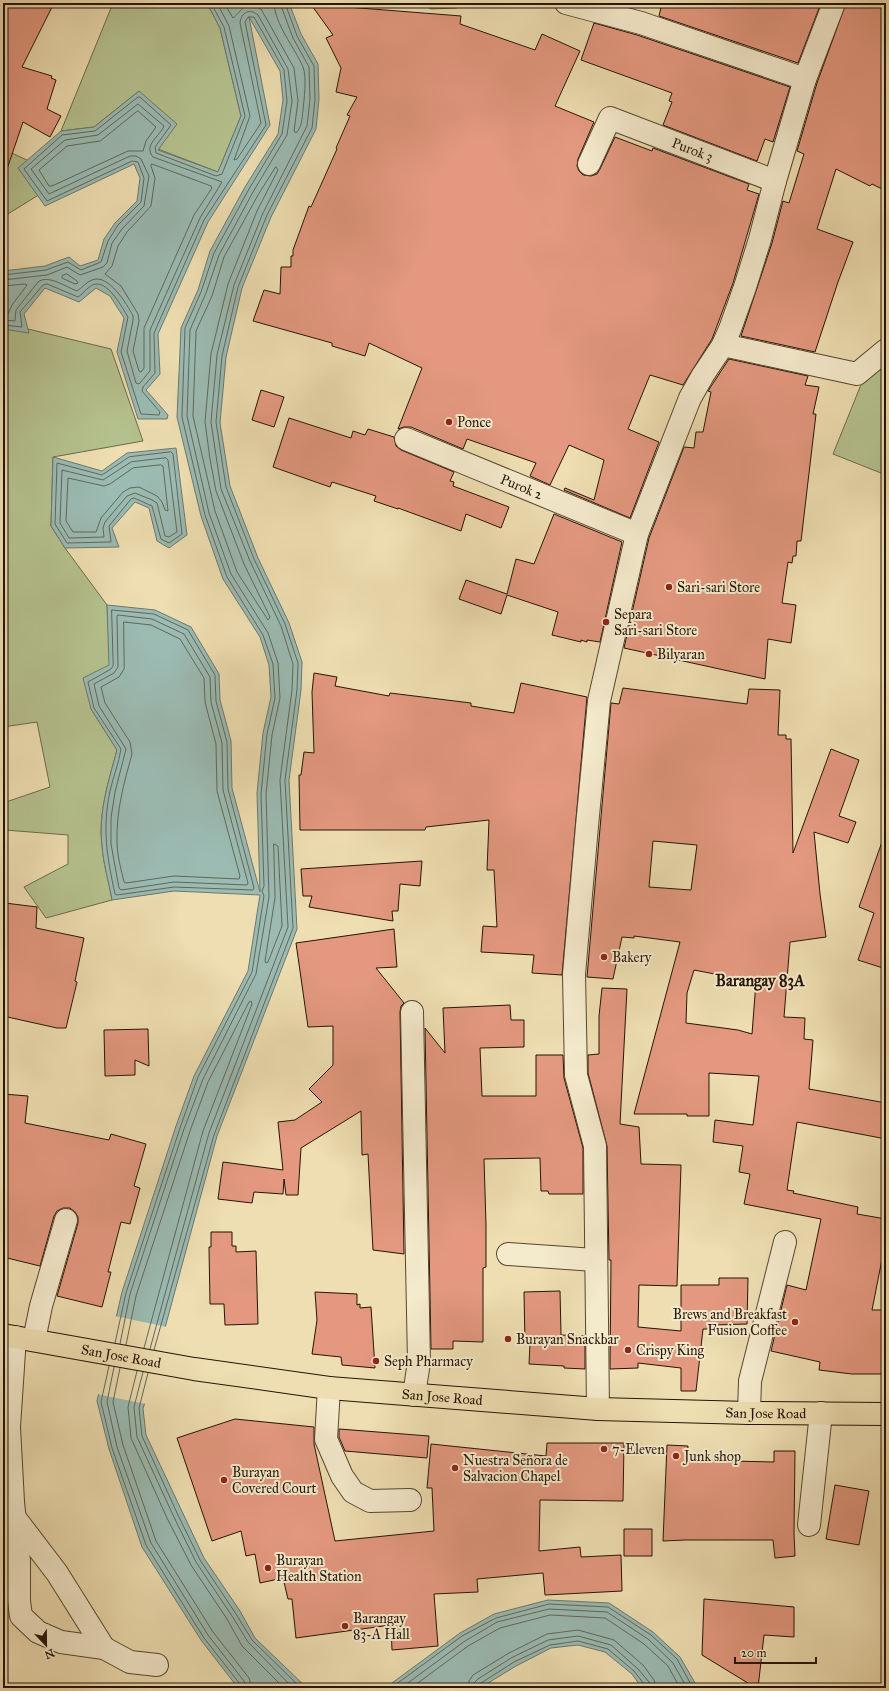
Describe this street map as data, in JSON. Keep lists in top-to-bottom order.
{
  "streets": {
    "main road": ["San Jose Road"],
    "street": ["Purok 3", "Purok 2"]
  },
  "districts": ["Barangay 83A"],
  "places": [
    "Ponce",
    "Sari-sari Store",
    "Separa Sari-sari Store",
    "Bilyaran",
    "Bakery",
    "Brews and Breakfast Fusion Coffee",
    "Burayan Snackbar",
    "Crispy King",
    "Seph Pharmacy",
    "7-Eleven",
    "Junk shop",
    "Nuestra Señora de Salvacion Chapel",
    "Burayan Covered Court",
    "Burayan Health Station",
    "Barangay 83-A Hall"
  ],
  "scale_bar": "20 m",
  "north": "bottom"
}
